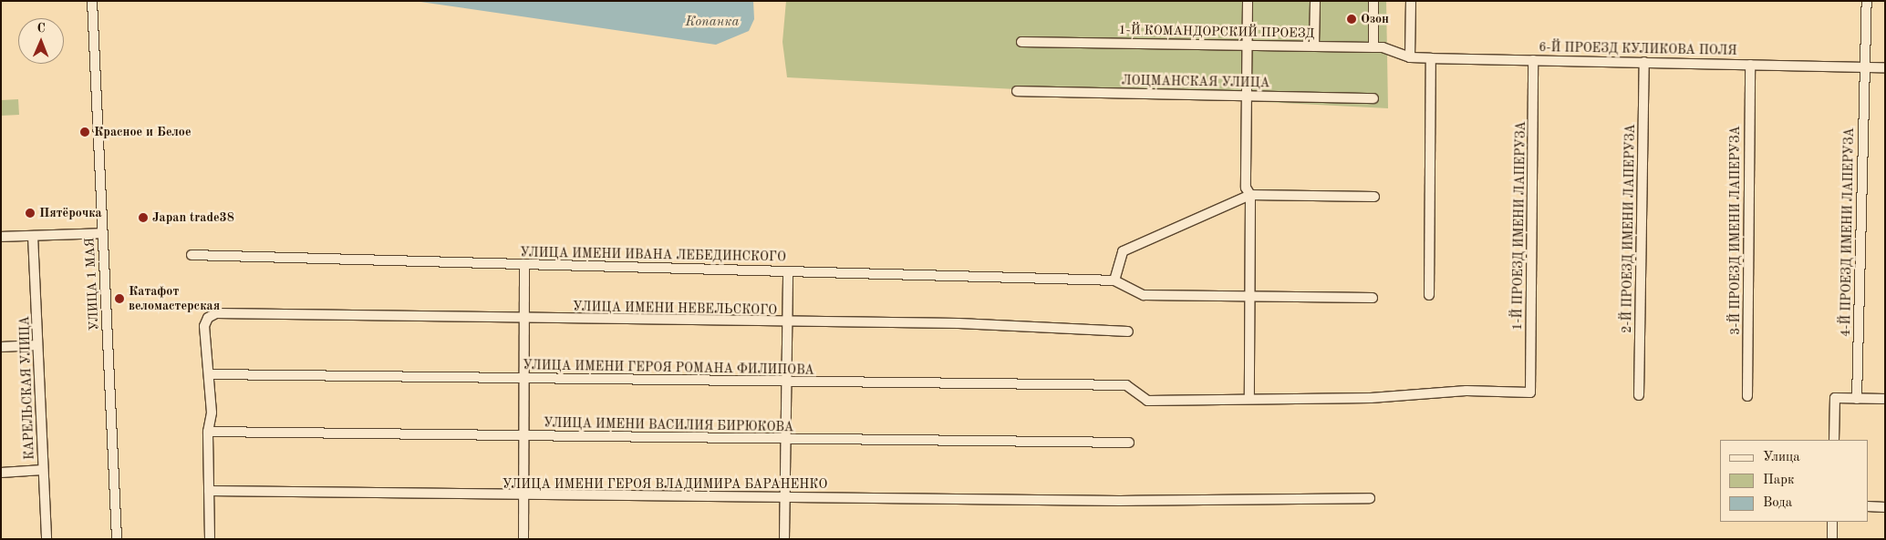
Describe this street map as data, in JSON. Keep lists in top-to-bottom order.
{
  "streets": {
    "street": [
      "1-Й КОМАНДОРСКИЙ ПРОЕЗД",
      "6-Й ПРОЕЗД КУЛИКОВА ПОЛЯ",
      "ЛОЦМАНСКАЯ УЛИЦА",
      "1-Й ПРОЕЗД ИМЕНИ ЛАПЕРУЗА",
      "2-Й ПРОЕЗД ИМЕНИ ЛАПЕРУЗА",
      "3-Й ПРОЕЗД ИМЕНИ ЛАПЕРУЗА",
      "4-Й ПРОЕЗД ИМЕНИ ЛАПЕРУЗА",
      "УЛИЦА ИМЕНИ ИВАНА ЛЕБЕДИНСКОГО",
      "УЛИЦА 1 МАЯ",
      "УЛИЦА ИМЕНИ НЕВЕЛЬСКОГО",
      "УЛИЦА ИМЕНИ ГЕРОЯ РОМАНА ФИЛИПОВА",
      "КАРЕЛЬСКАЯ УЛИЦА",
      "УЛИЦА ИМЕНИ ВАСИЛИЯ БИРЮКОВА",
      "УЛИЦА ИМЕНИ ГЕРОЯ ВЛАДИМИРА БАРАНЕНКО"
    ]
  },
  "crossings": [
    ["1-Й КОМАНДОРСКИЙ ПРОЕЗД", "6-Й ПРОЕЗД КУЛИКОВА ПОЛЯ"],
    ["6-Й ПРОЕЗД КУЛИКОВА ПОЛЯ", "1-Й ПРОЕЗД ИМЕНИ ЛАПЕРУЗА"],
    ["6-Й ПРОЕЗД КУЛИКОВА ПОЛЯ", "2-Й ПРОЕЗД ИМЕНИ ЛАПЕРУЗА"],
    ["6-Й ПРОЕЗД КУЛИКОВА ПОЛЯ", "3-Й ПРОЕЗД ИМЕНИ ЛАПЕРУЗА"],
    ["6-Й ПРОЕЗД КУЛИКОВА ПОЛЯ", "4-Й ПРОЕЗД ИМЕНИ ЛАПЕРУЗА"],
    ["1-Й ПРОЕЗД ИМЕНИ ЛАПЕРУЗА", "УЛИЦА ИМЕНИ ГЕРОЯ РОМАНА ФИЛИПОВА"],
    ["УЛИЦА ИМЕНИ НЕВЕЛЬСКОГО", "УЛИЦА ИМЕНИ ГЕРОЯ РОМАНА ФИЛИПОВА"]
  ],
  "water": ["Копанка"],
  "places": [
    "Озон",
    "Красное и Белое",
    "Пятёрочка",
    "Japan trade38",
    "Катафот веломастерская"
  ],
  "legend": ["Улица", "Парк", "Вода"],
  "north": "top"
}
